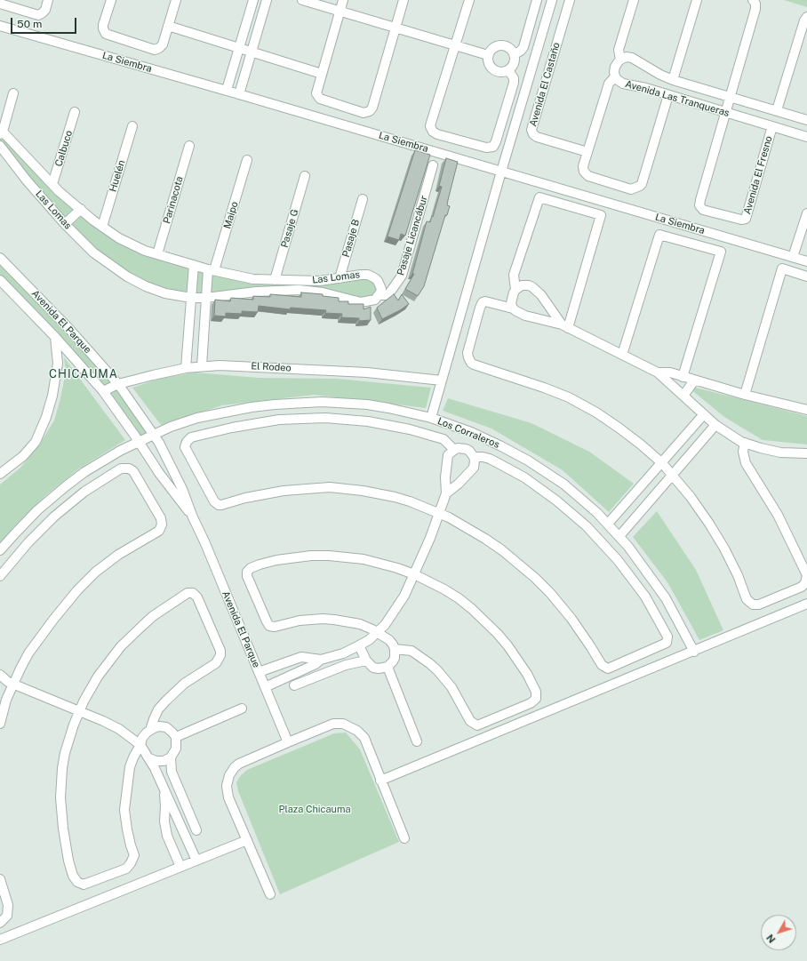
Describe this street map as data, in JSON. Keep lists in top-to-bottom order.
{
  "streets": {
    "street": [
      "La Siembra",
      "Avenida El Castaño",
      "Avenida Las Tranqueras",
      "Calbuco",
      "Avenida El Fresno",
      "Huelén",
      "Parinacota",
      "Las Lomas",
      "Maipo",
      "Pasaje G",
      "Pasaje Licancábur",
      "Pasaje B",
      "Avenida El Parque",
      "El Rodeo",
      "Los Corraleros"
    ]
  },
  "crossings": [
    ["Avenida Las Tranqueras", "Avenida El Fresno"],
    ["Calbuco", "Las Lomas"],
    ["Huelén", "Las Lomas"],
    ["Parinacota", "Las Lomas"],
    ["Las Lomas", "Maipo"],
    ["Las Lomas", "Pasaje G"],
    ["Las Lomas", "Pasaje Licancábur"],
    ["Las Lomas", "Pasaje B"],
    ["Avenida El Parque", "El Rodeo"],
    ["Avenida El Parque", "Los Corraleros"]
  ],
  "districts": ["CHICAUMA"],
  "parks": ["Plaza Chicauma"],
  "scale_bar": "50 m",
  "north": "bottom left"
}
